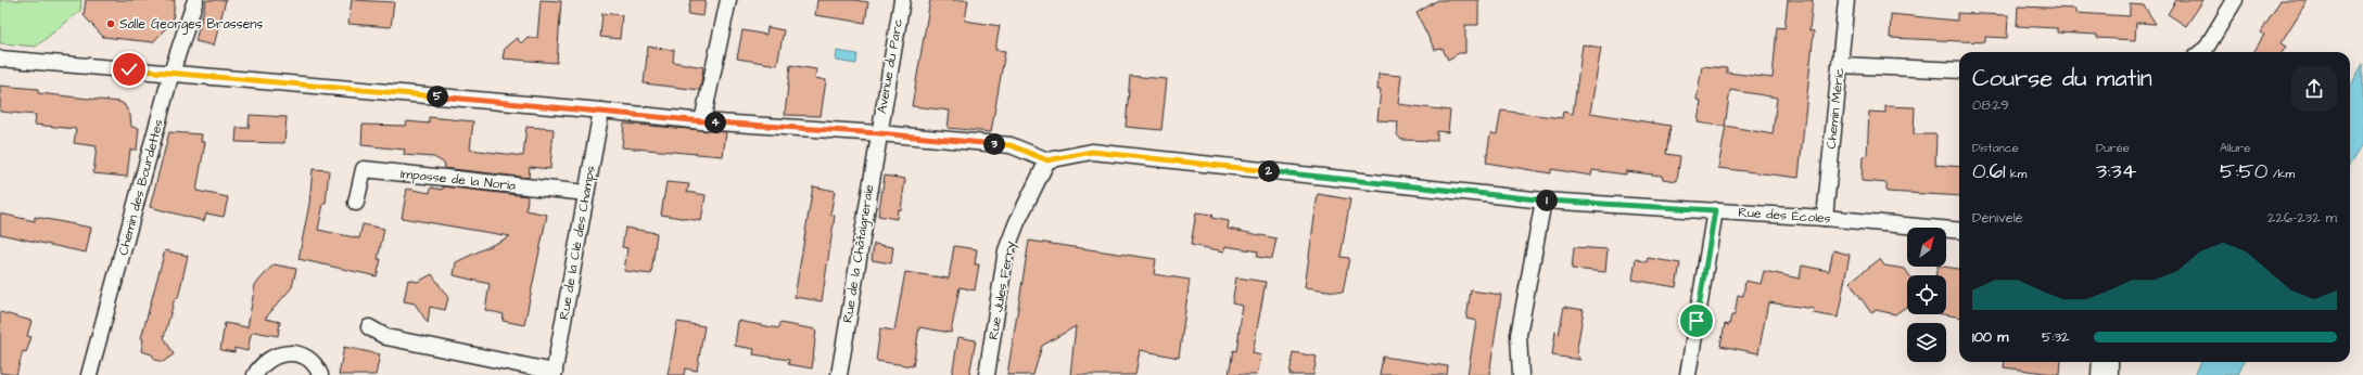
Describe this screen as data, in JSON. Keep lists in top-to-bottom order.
{
  "streets": {
    "street": [
      "Avenue du Parc",
      "Chemin Méric",
      "Impasse de la Noria",
      "Chemin des Bourdettes",
      "Rue des Écoles",
      "Rue de la Clé des Champs",
      "Rue de la Châtaigneraie",
      "Rue Jules Ferry"
    ]
  },
  "crossings": [
    ["Avenue du Parc", "Rue de la Châtaigneraie"],
    ["Chemin Méric", "Rue des Écoles"],
    ["Impasse de la Noria", "Rue de la Clé des Champs"],
    ["Rue des Écoles", "Rue Jules Ferry"]
  ],
  "places": ["Salle Georges Brassens"],
  "north": "top right",
  "page": {
    "heading": ["Course du matin", "08:29"],
    "pins": [
      "5",
      "4",
      "3",
      "2",
      "1"
    ],
    "stats": [
      ["Distance", "0.61 km"],
      ["Durée", "3:34"],
      ["Allure", "5:50 /km"]
    ],
    "chart": ["Dénivelé", "226–232 m"],
    "list": [
      {
        "name": "100 m",
        "note": "5:32"
      }
    ]
  }
}
